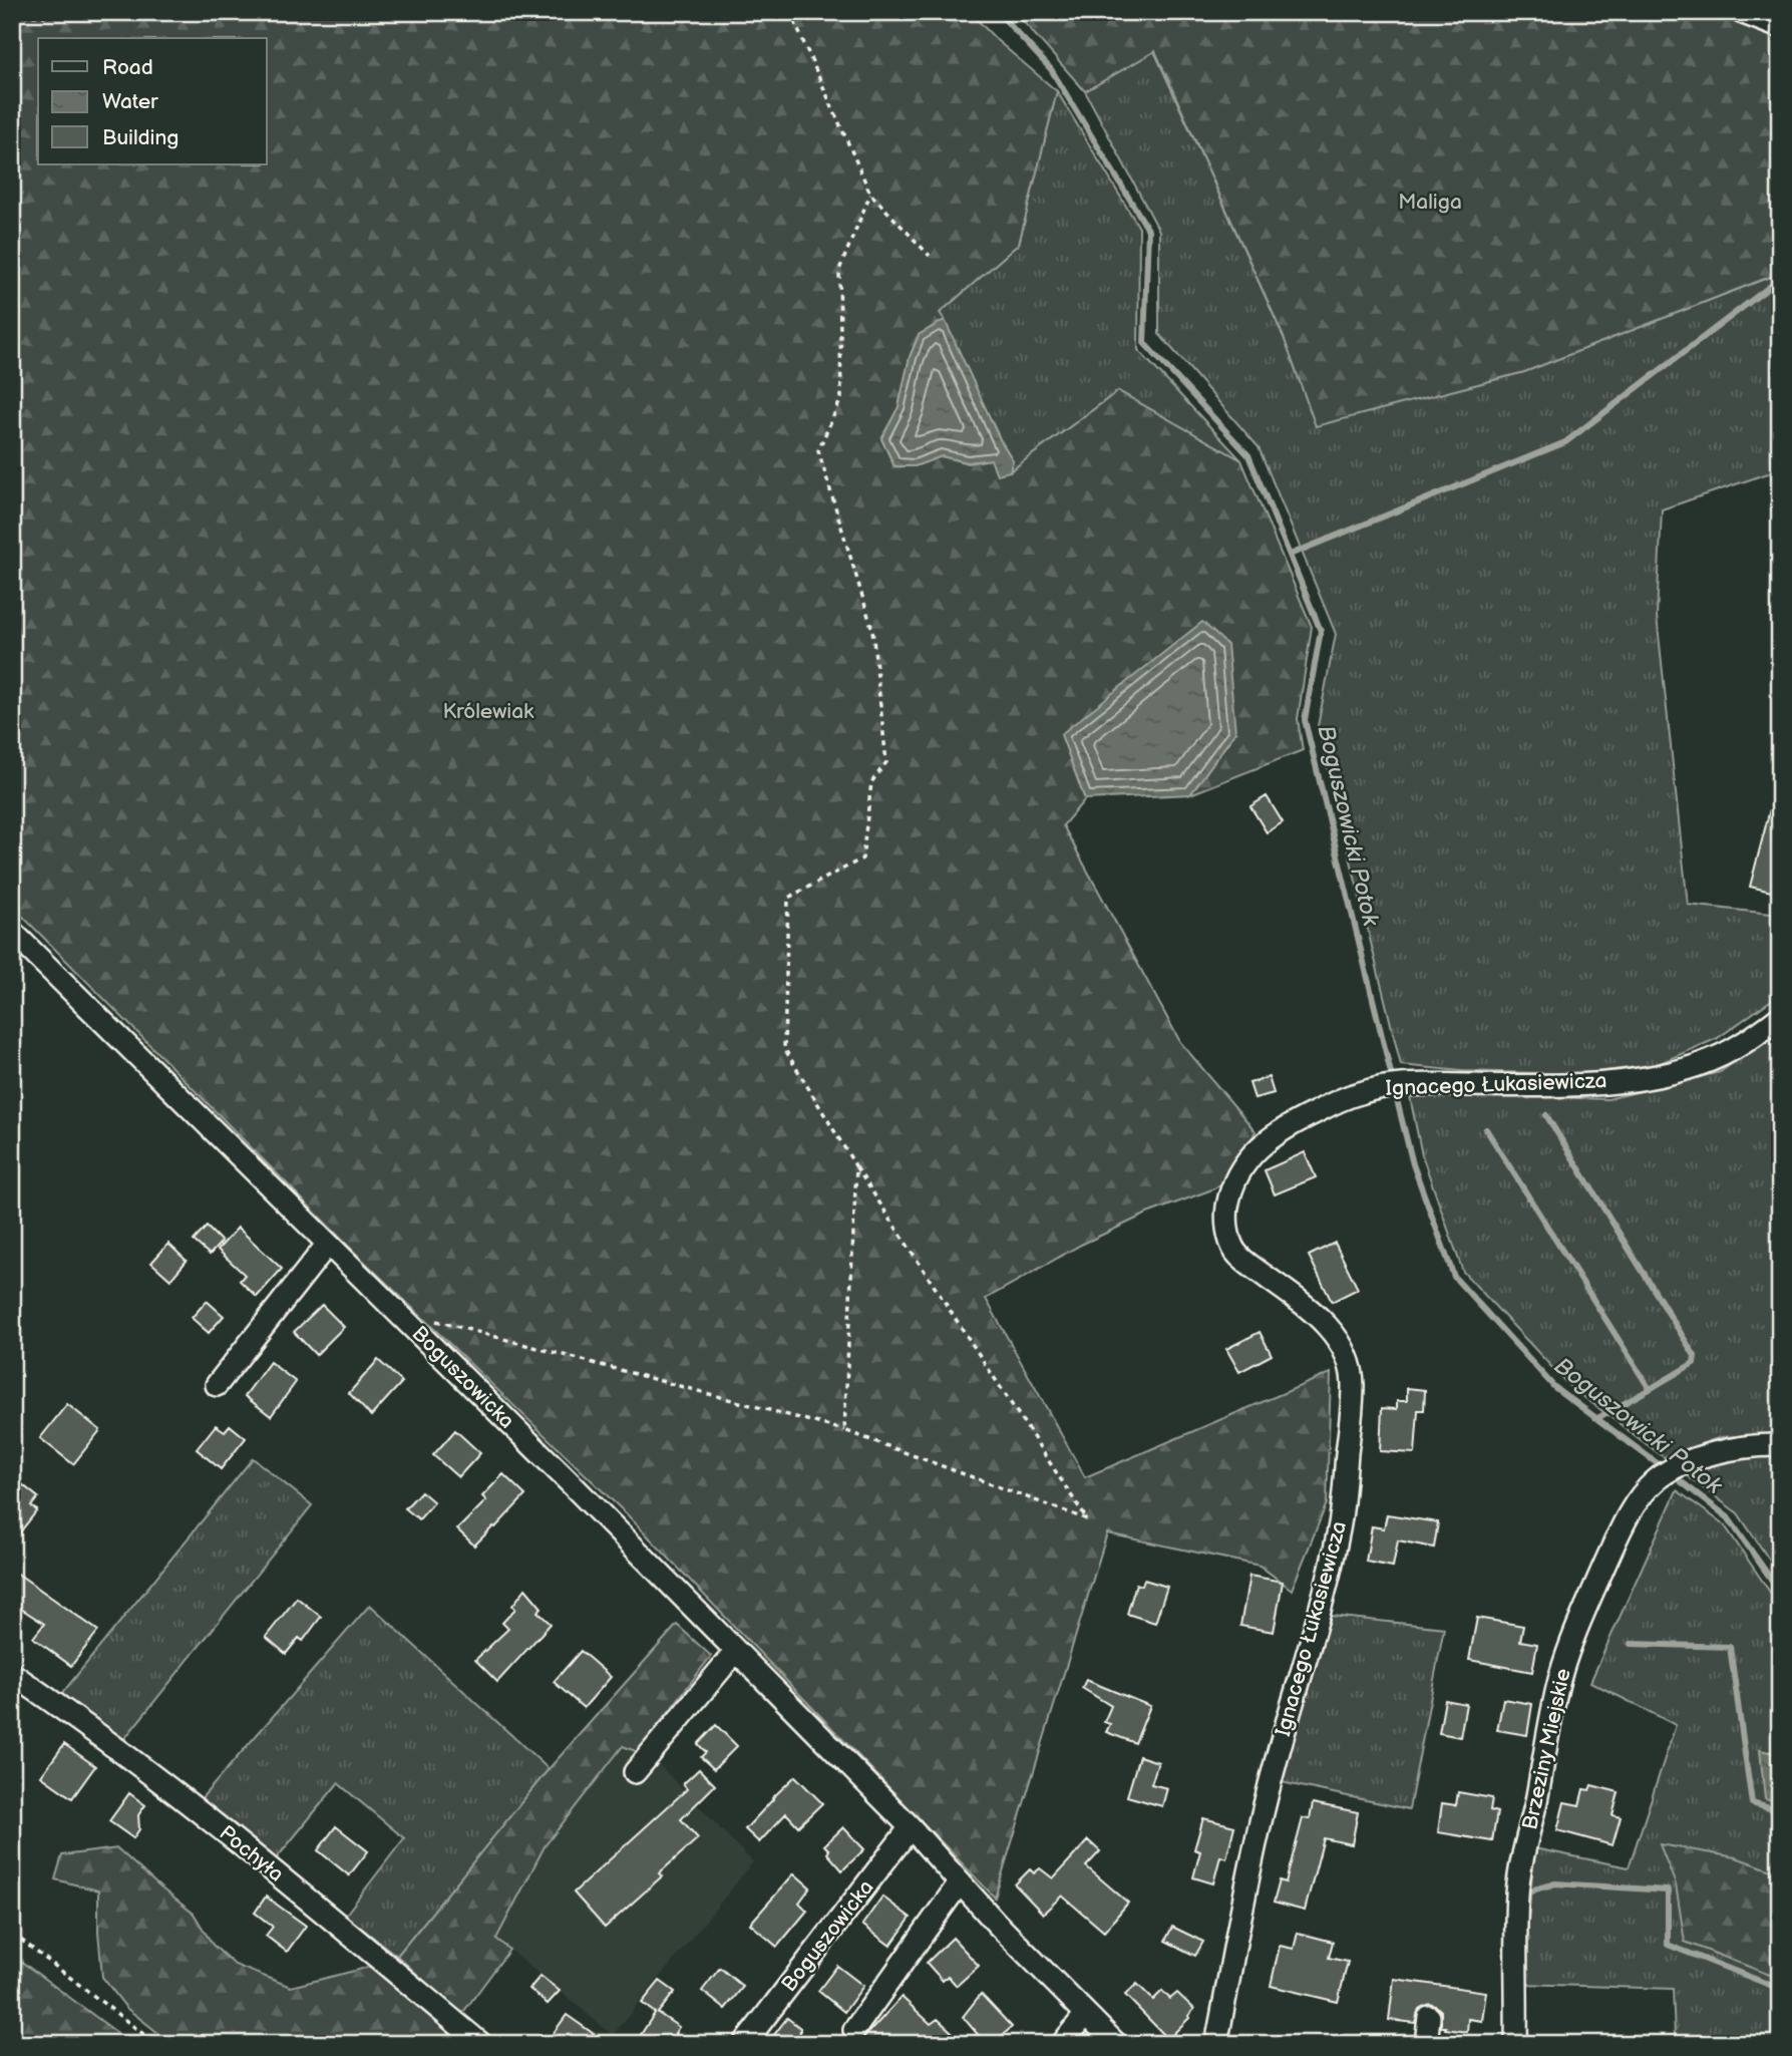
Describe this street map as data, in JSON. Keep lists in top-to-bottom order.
{
  "streets": {
    "street": [
      "Ignacego Łukasiewicza",
      "Boguszowicka",
      "Brzeziny Miejskie",
      "Pochyła"
    ]
  },
  "water": ["Boguszowicki Potok"],
  "parks": ["Maliga", "Królewiak"],
  "legend": ["Road", "Water", "Building"]
}
